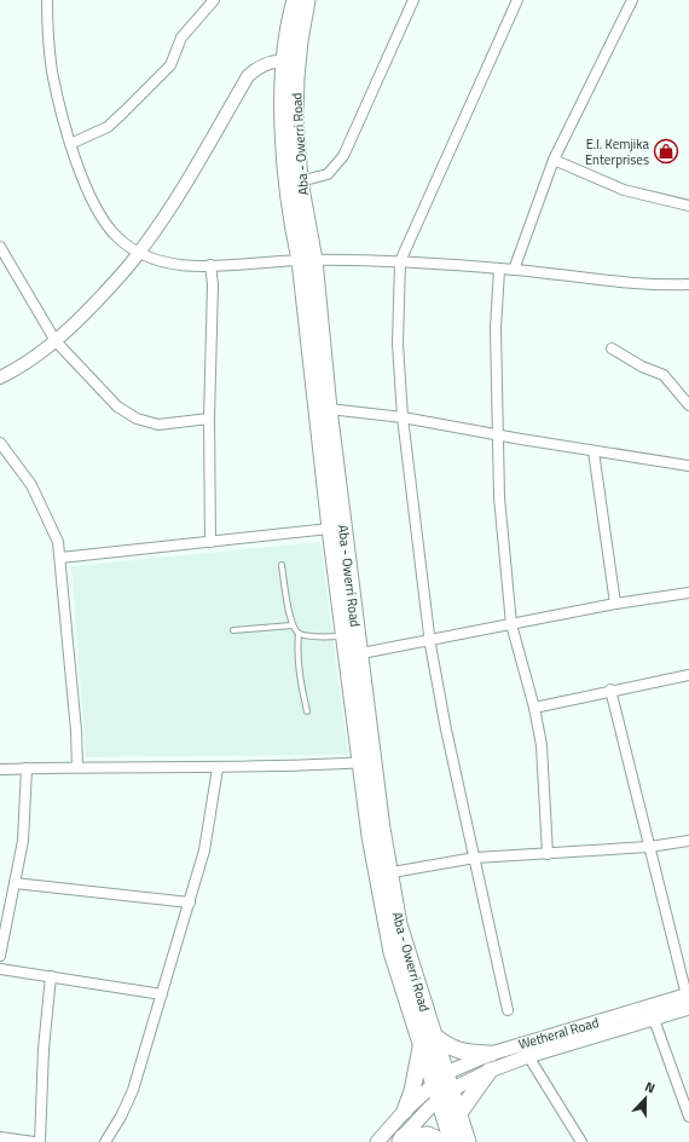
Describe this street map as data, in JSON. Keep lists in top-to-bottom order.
{
  "streets": {
    "highway": ["Aba - Owerri Road"],
    "main road": ["Wetheral Road"]
  },
  "crossings": [
    ["Aba - Owerri Road", "Wetheral Road"]
  ],
  "places": {
    "shop": ["E.I. Kemjika Enterprises"]
  },
  "north": "top"
}
